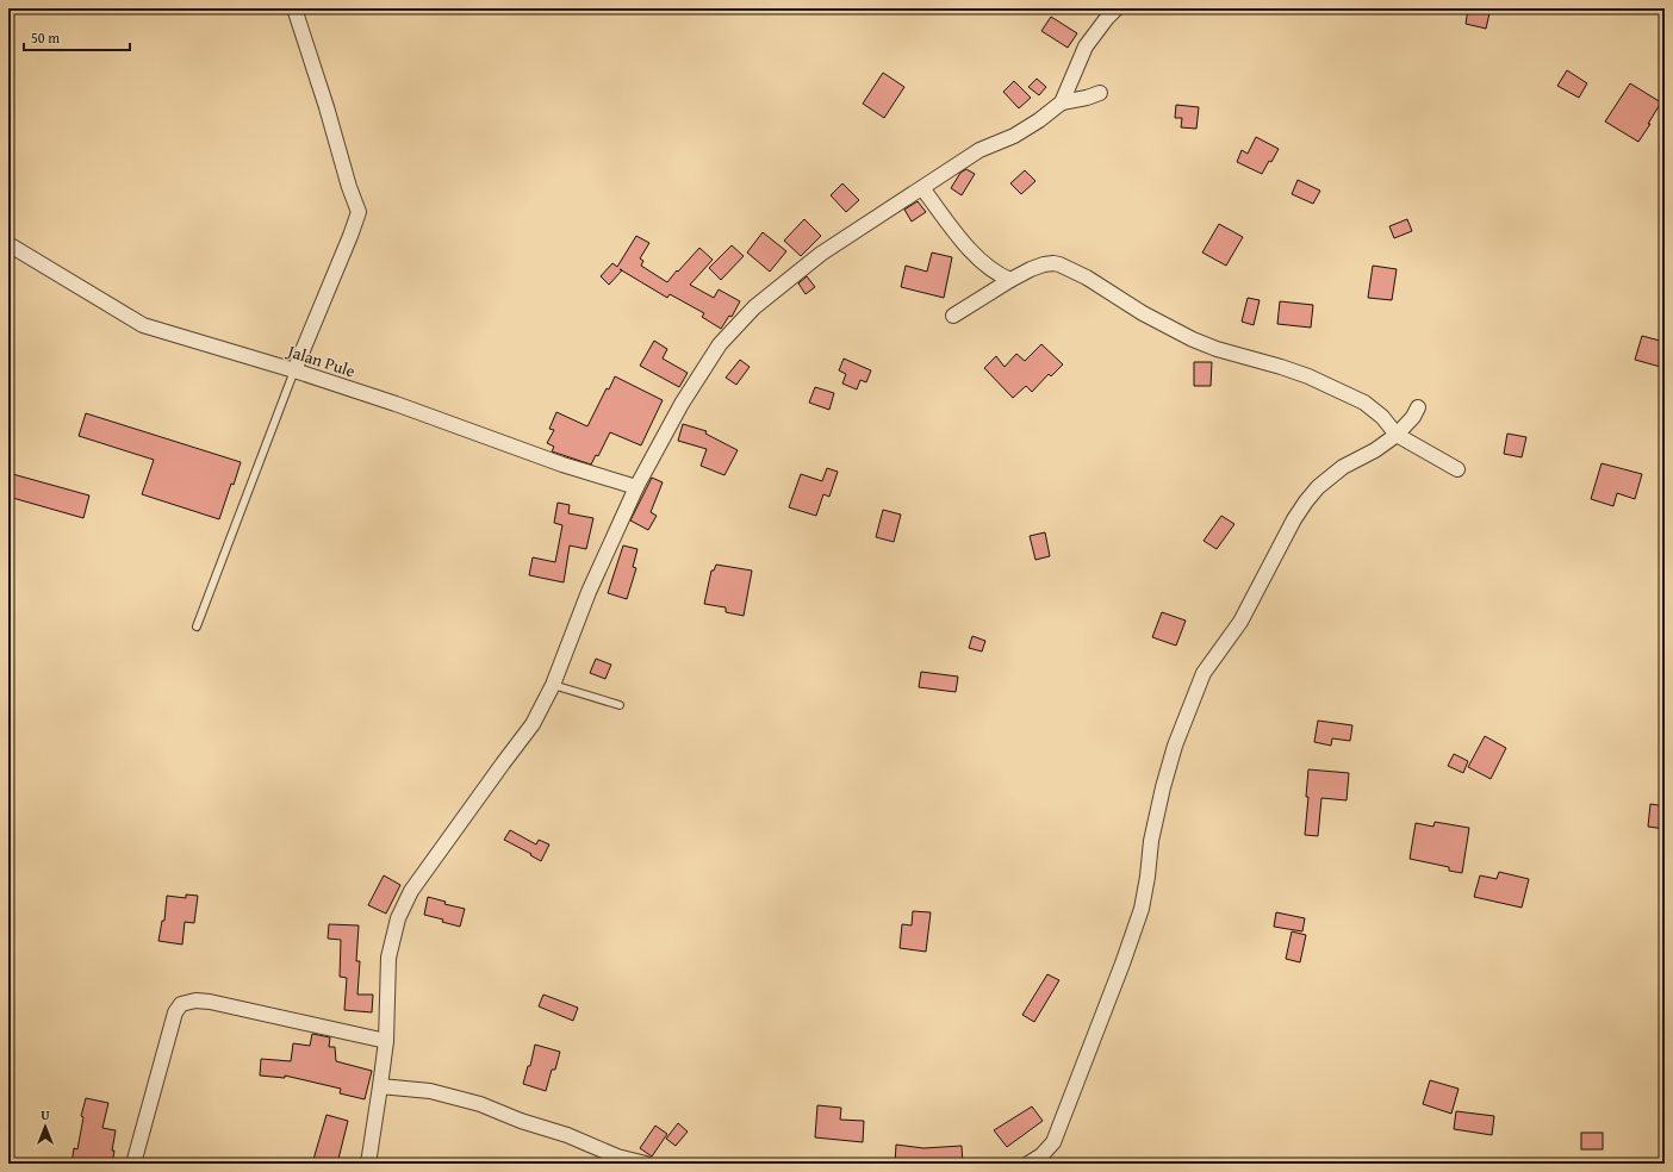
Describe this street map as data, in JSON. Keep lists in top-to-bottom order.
{
  "streets": {
    "street": ["Jalan Pule"]
  },
  "scale_bar": "50 m",
  "north": "top"
}
